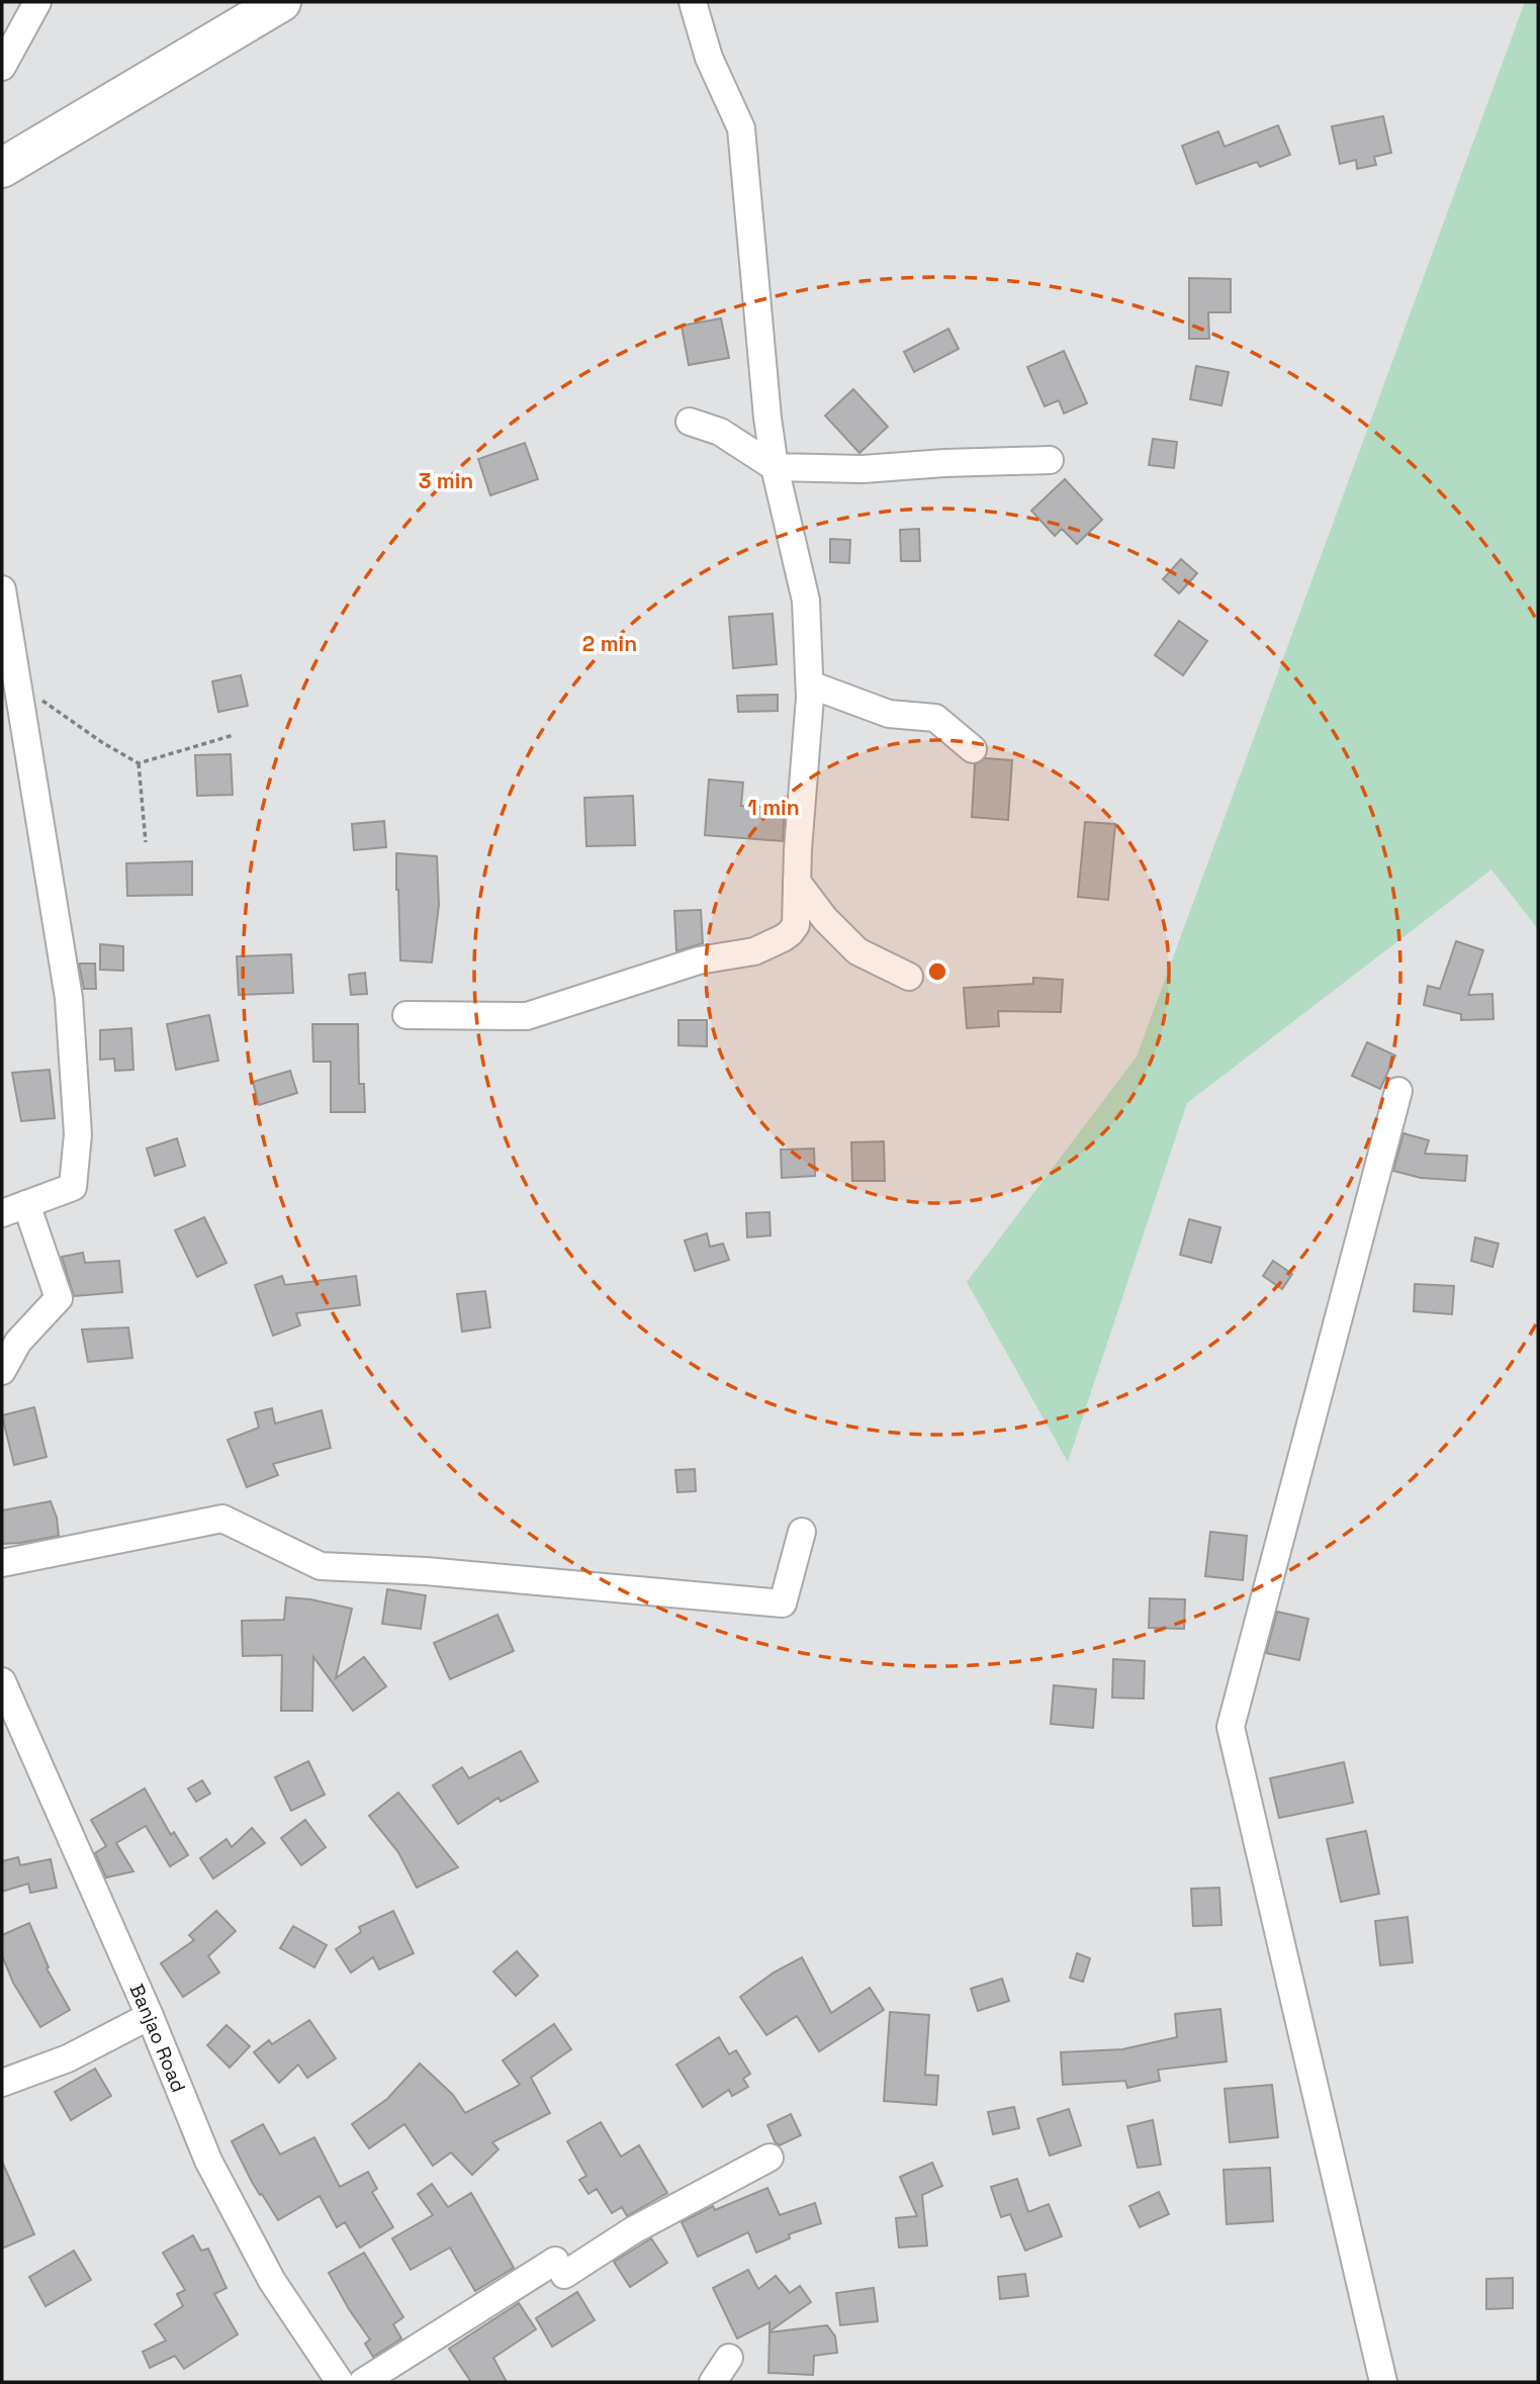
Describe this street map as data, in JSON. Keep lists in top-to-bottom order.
{
  "streets": {
    "street": ["Banjao Road"]
  },
  "rings": ["3 min", "2 min", "1 min"]
}
